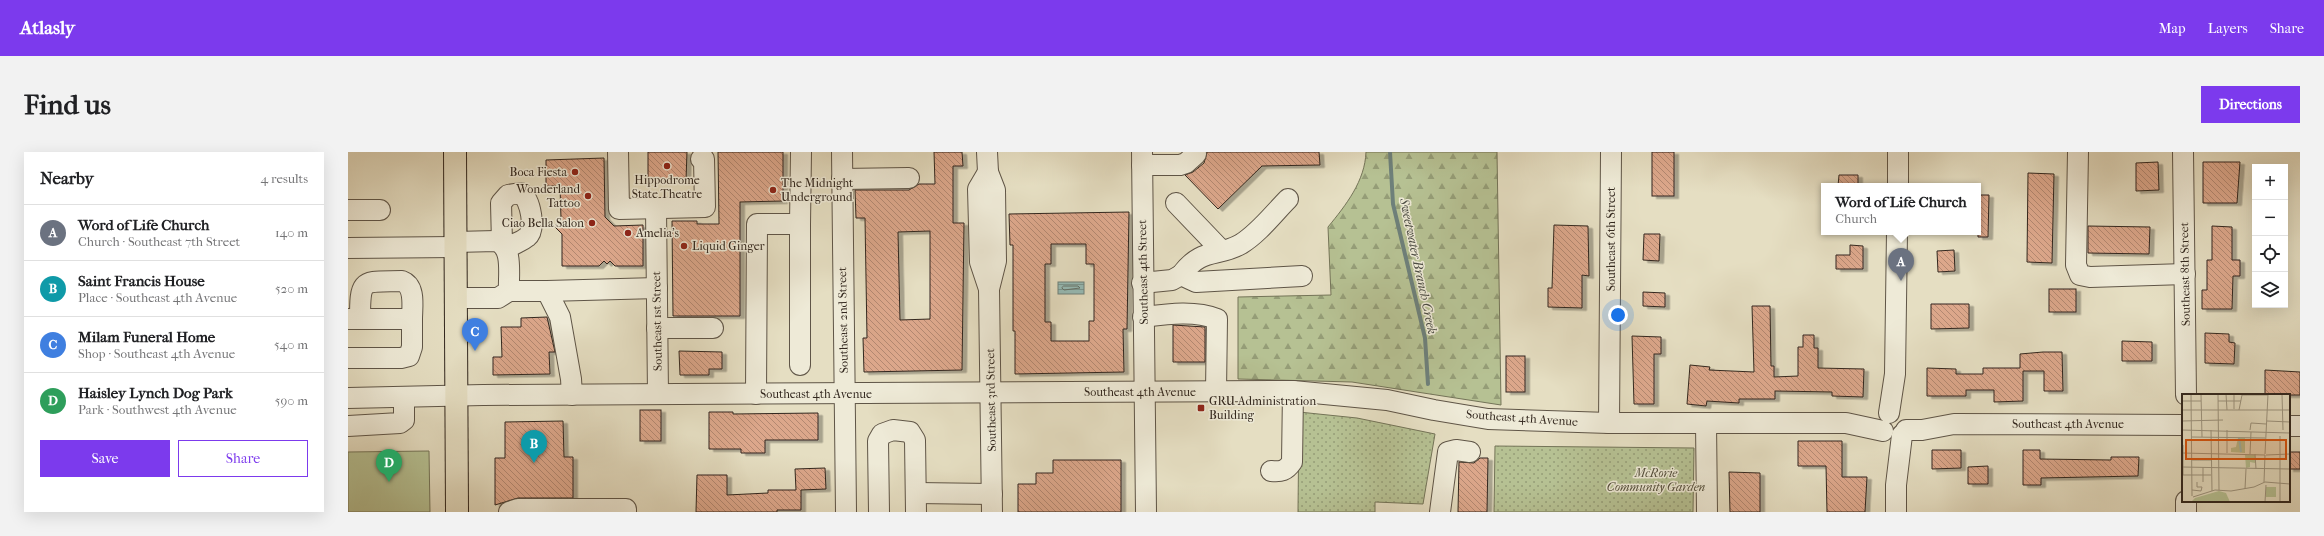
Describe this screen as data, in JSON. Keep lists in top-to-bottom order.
{
  "streets": {
    "street": [
      "Southeast 6th Street",
      "Southeast 4th Street",
      "Southeast 8th Street",
      "Southeast 2nd Street",
      "Southeast 1st Street",
      "Southeast 4th Avenue",
      "Southeast 3rd Street"
    ]
  },
  "crossings": [
    ["Southeast 6th Street", "Southeast 4th Avenue"],
    ["Southeast 4th Street", "Southeast 4th Avenue"],
    ["Southeast 2nd Street", "Southeast 4th Avenue"],
    ["Southeast 1st Street", "Southeast 4th Avenue"],
    ["Southeast 4th Avenue", "Southeast 3rd Street"]
  ],
  "water": ["Sweetwater Branch Creek"],
  "parks": ["McRorie Community Garden"],
  "places": {
    "other": [
      "Hippodrome State Theatre",
      "Boca Fiesta",
      "The Midnight Underground",
      "Wonderland Tattoo",
      "Ciao Bella Salon",
      "Amelia’s",
      "Liquid Ginger"
    ],
    "transit": ["GRU Administration Building"]
  },
  "page": {
    "header": "Atlasly",
    "nav": ["Map", "Layers", "Share"],
    "buttons": [
      "Directions",
      ["Save", "Share"]
    ],
    "title": "Find us",
    "heading": ["Nearby", "4 results"],
    "map_buttons": ["+", "−"],
    "popup": ["Word of Life Church", "Church"],
    "list": [
      {
        "mark": "A",
        "name": "Word of Life Church",
        "note": "Church · Southeast 7th Street",
        "value": "140 m"
      },
      {
        "mark": "B",
        "name": "Saint Francis House",
        "note": "Place · Southeast 4th Avenue",
        "value": "520 m"
      },
      {
        "mark": "C",
        "name": "Milam Funeral Home",
        "note": "Shop · Southeast 4th Avenue",
        "value": "540 m"
      },
      {
        "mark": "D",
        "name": "Haisley Lynch Dog Park",
        "note": "Park · Southwest 4th Avenue",
        "value": "590 m"
      }
    ],
    "pins": [
      "A",
      "C",
      "B",
      "D"
    ]
  }
}
